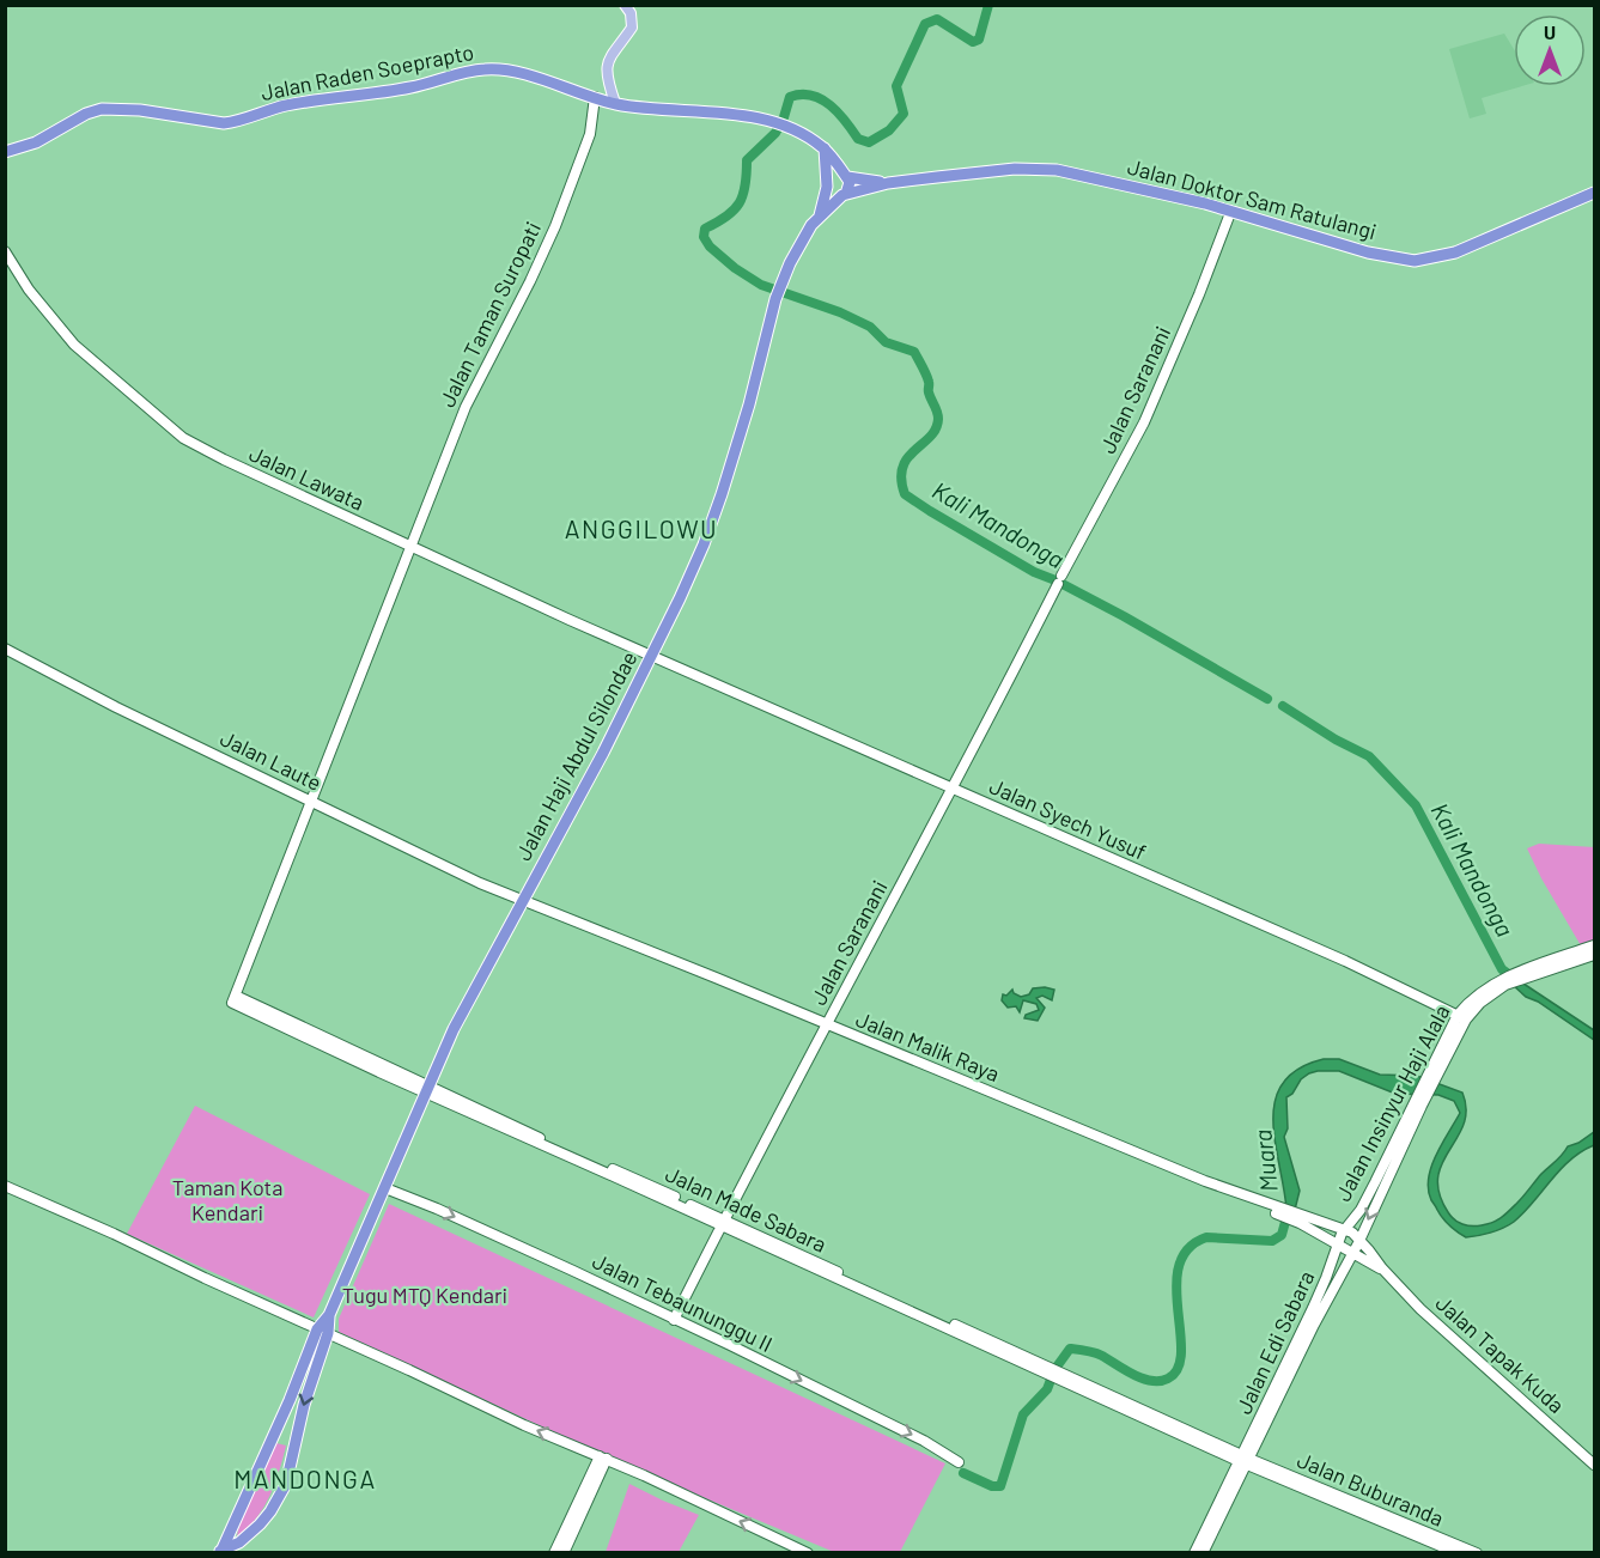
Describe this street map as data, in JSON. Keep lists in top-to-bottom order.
{
  "streets": {
    "highway": ["Jalan Raden Soeprapto", "Jalan Doktor Sam Ratulangi", "Jalan Haji Abdul Silondae"],
    "street": [
      "Jalan Taman Suropati",
      "Jalan Saranani",
      "Jalan Lawata",
      "Jalan Laute",
      "Jalan Syech Yusuf",
      "Jalan Malik Raya",
      "Jalan Insinyur Haji Alala",
      "Jalan Made Sabara",
      "Jalan Tebaununggu II",
      "Jalan Edi Sabara",
      "Jalan Tapak Kuda",
      "Jalan Buburanda"
    ]
  },
  "crossings": [
    ["Jalan Raden Soeprapto", "Jalan Doktor Sam Ratulangi"],
    ["Jalan Raden Soeprapto", "Jalan Taman Suropati"],
    ["Jalan Doktor Sam Ratulangi", "Jalan Saranani"],
    ["Jalan Taman Suropati", "Jalan Lawata"],
    ["Jalan Taman Suropati", "Jalan Laute"],
    ["Jalan Taman Suropati", "Jalan Made Sabara"],
    ["Jalan Saranani", "Jalan Syech Yusuf"],
    ["Jalan Saranani", "Jalan Malik Raya"],
    ["Jalan Saranani", "Jalan Made Sabara"],
    ["Jalan Saranani", "Jalan Tebaununggu II"],
    ["Jalan Lawata", "Jalan Haji Abdul Silondae"],
    ["Jalan Lawata", "Jalan Syech Yusuf"],
    ["Jalan Haji Abdul Silondae", "Jalan Laute"],
    ["Jalan Haji Abdul Silondae", "Jalan Syech Yusuf"],
    ["Jalan Haji Abdul Silondae", "Jalan Malik Raya"],
    ["Jalan Haji Abdul Silondae", "Jalan Made Sabara"],
    ["Jalan Haji Abdul Silondae", "Jalan Tebaununggu II"],
    ["Jalan Laute", "Jalan Malik Raya"],
    ["Jalan Syech Yusuf", "Jalan Insinyur Haji Alala"],
    ["Jalan Malik Raya", "Jalan Tapak Kuda"],
    ["Jalan Insinyur Haji Alala", "Jalan Edi Sabara"],
    ["Jalan Insinyur Haji Alala", "Jalan Tapak Kuda"],
    ["Jalan Made Sabara", "Jalan Edi Sabara"],
    ["Jalan Made Sabara", "Jalan Buburanda"],
    ["Jalan Edi Sabara", "Jalan Tapak Kuda"],
    ["Jalan Edi Sabara", "Jalan Buburanda"]
  ],
  "one_way": ["Jalan Tebaununggu II"],
  "districts": ["ANGGILOWU", "MANDONGA"],
  "water": ["Kali Mandonga", "Muara"],
  "parks": ["Taman Kota Kendari", "Tugu MTQ Kendari"],
  "north": "top"
}
